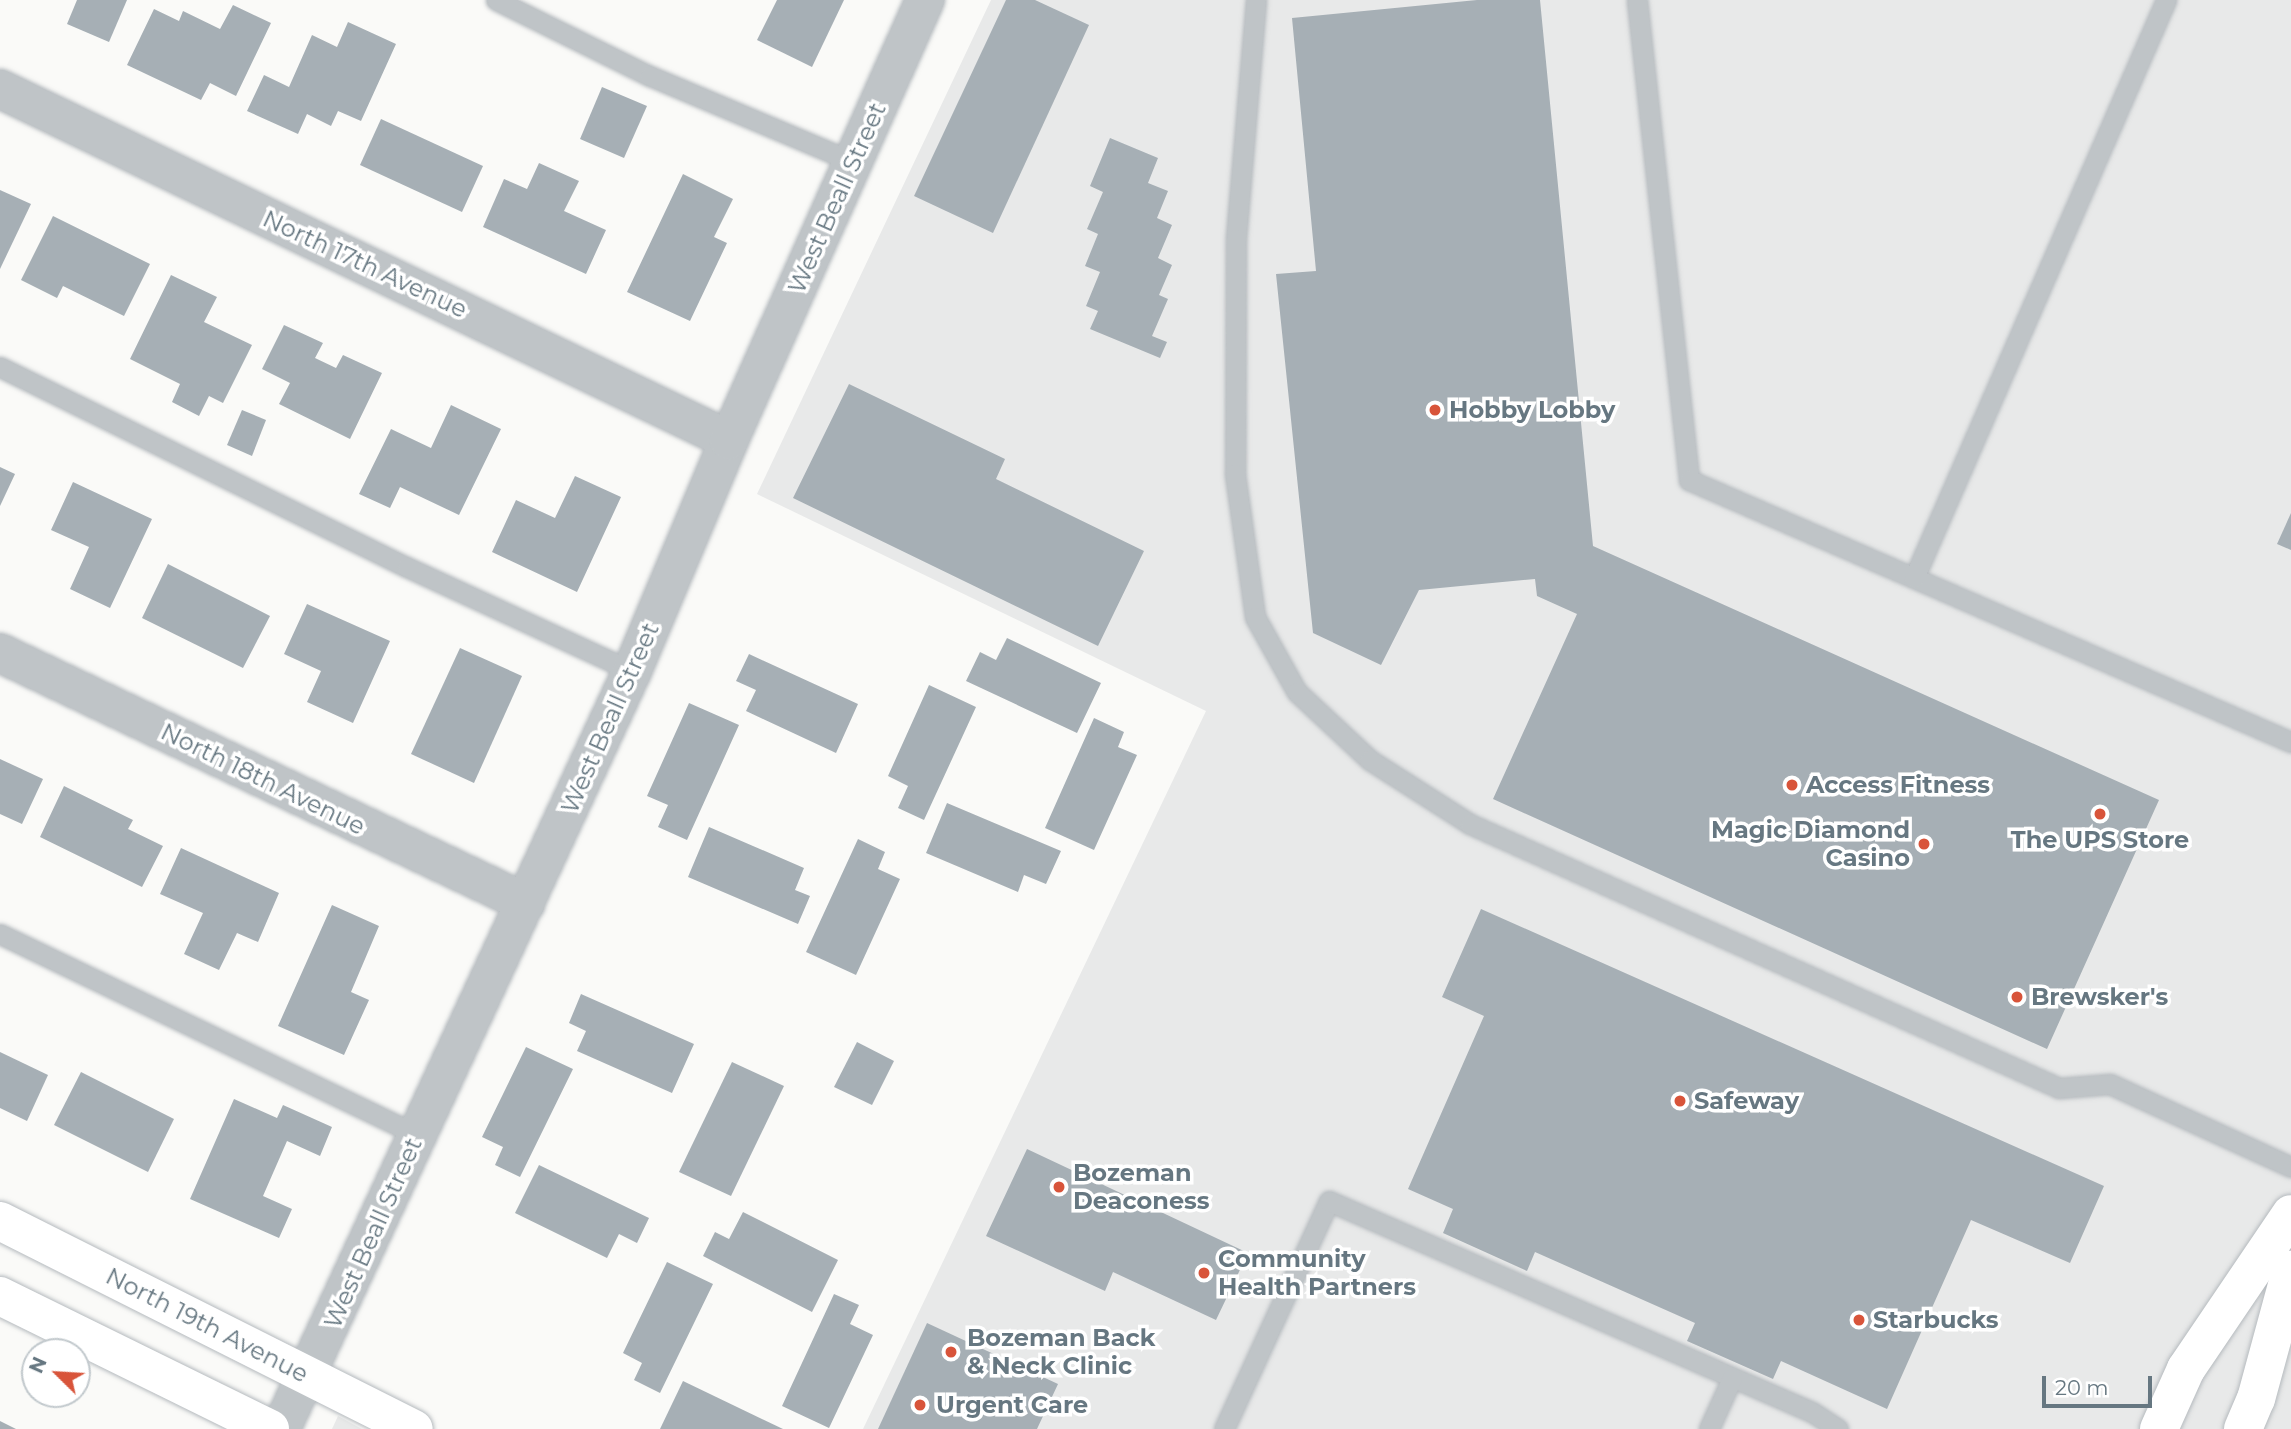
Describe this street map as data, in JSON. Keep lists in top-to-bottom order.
{
  "streets": {
    "main road": ["North 19th Avenue"],
    "street": ["West Beall Street", "North 17th Avenue", "North 18th Avenue"]
  },
  "crossings": [
    ["West Beall Street", "North 17th Avenue"],
    ["West Beall Street", "North 18th Avenue"],
    ["West Beall Street", "North 19th Avenue"]
  ],
  "places": [
    "Hobby Lobby",
    "Access Fitness",
    "The UPS Store",
    "Magic Diamond Casino",
    "Brewsker's",
    "Safeway",
    "Bozeman Deaconess",
    "Community Health Partners",
    "Starbucks",
    "Bozeman Back & Neck Clinic",
    "Urgent Care"
  ],
  "scale_bar": "20 m",
  "north": "top left"
}
